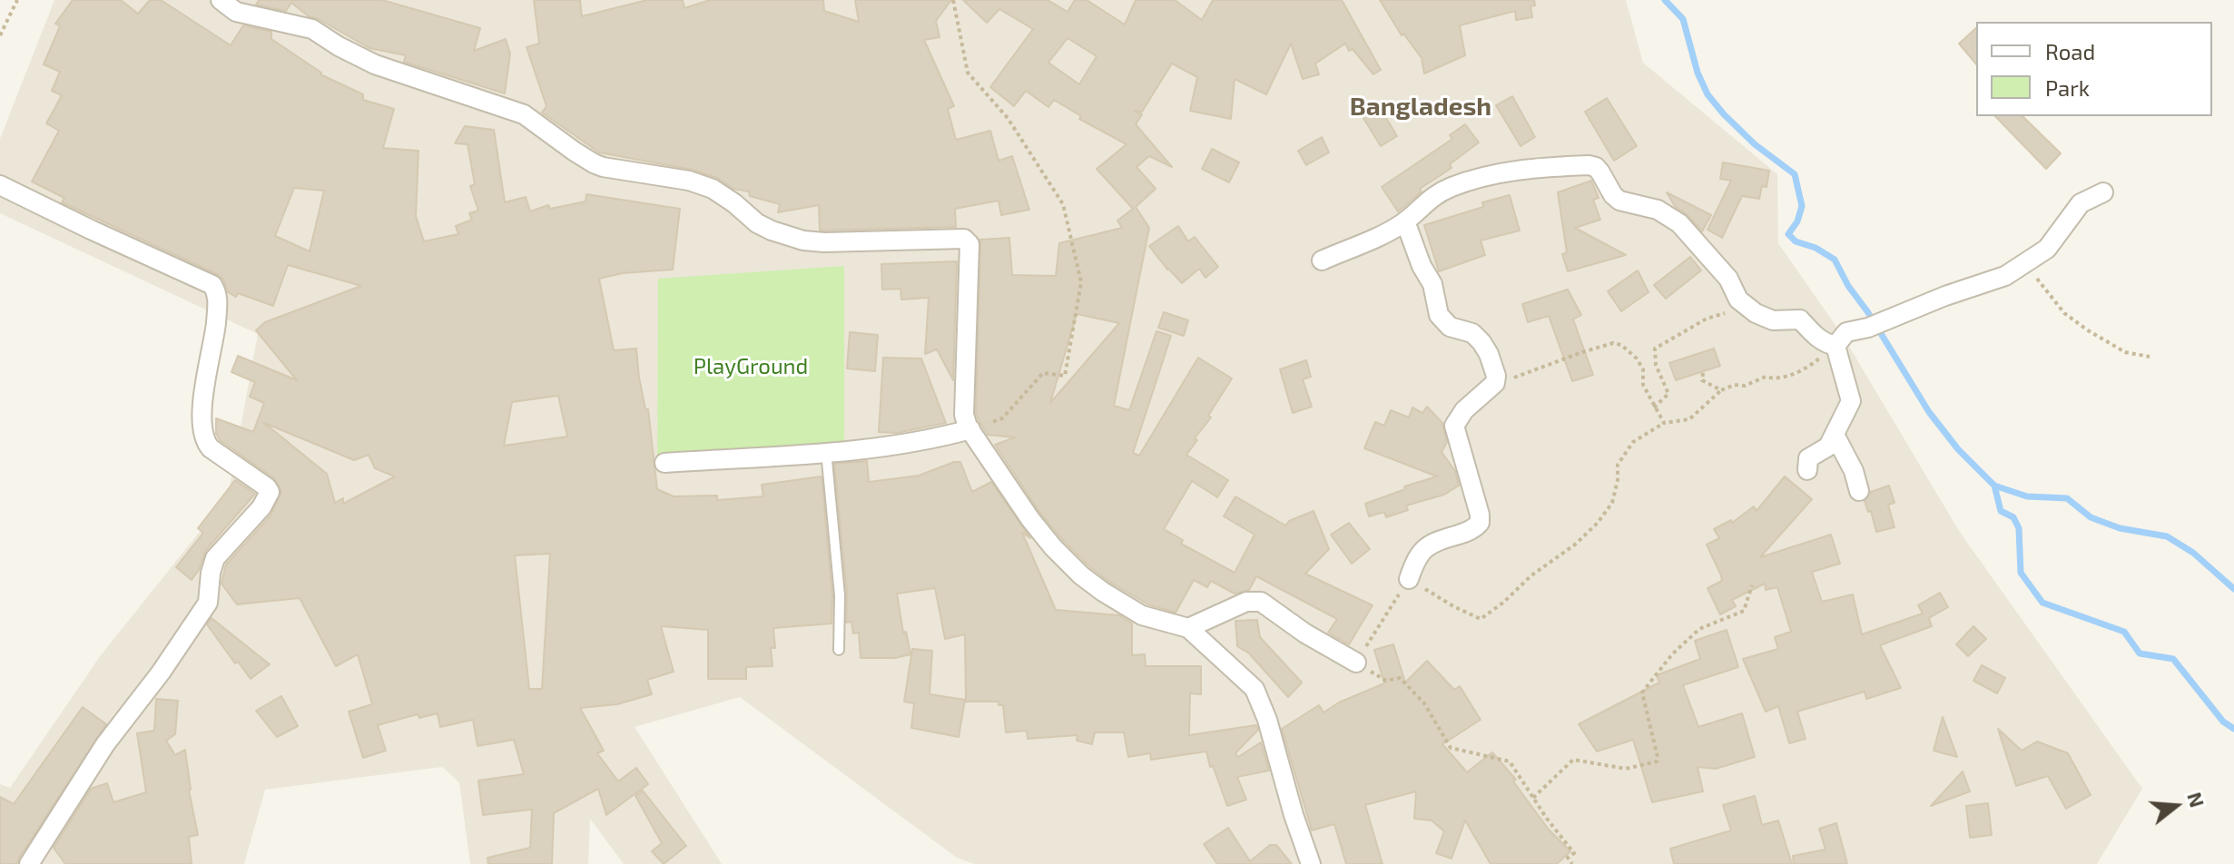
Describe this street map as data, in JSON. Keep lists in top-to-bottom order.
{
  "districts": ["Bangladesh"],
  "parks": ["PlayGround"],
  "legend": ["Road", "Park"],
  "north": "right"
}
